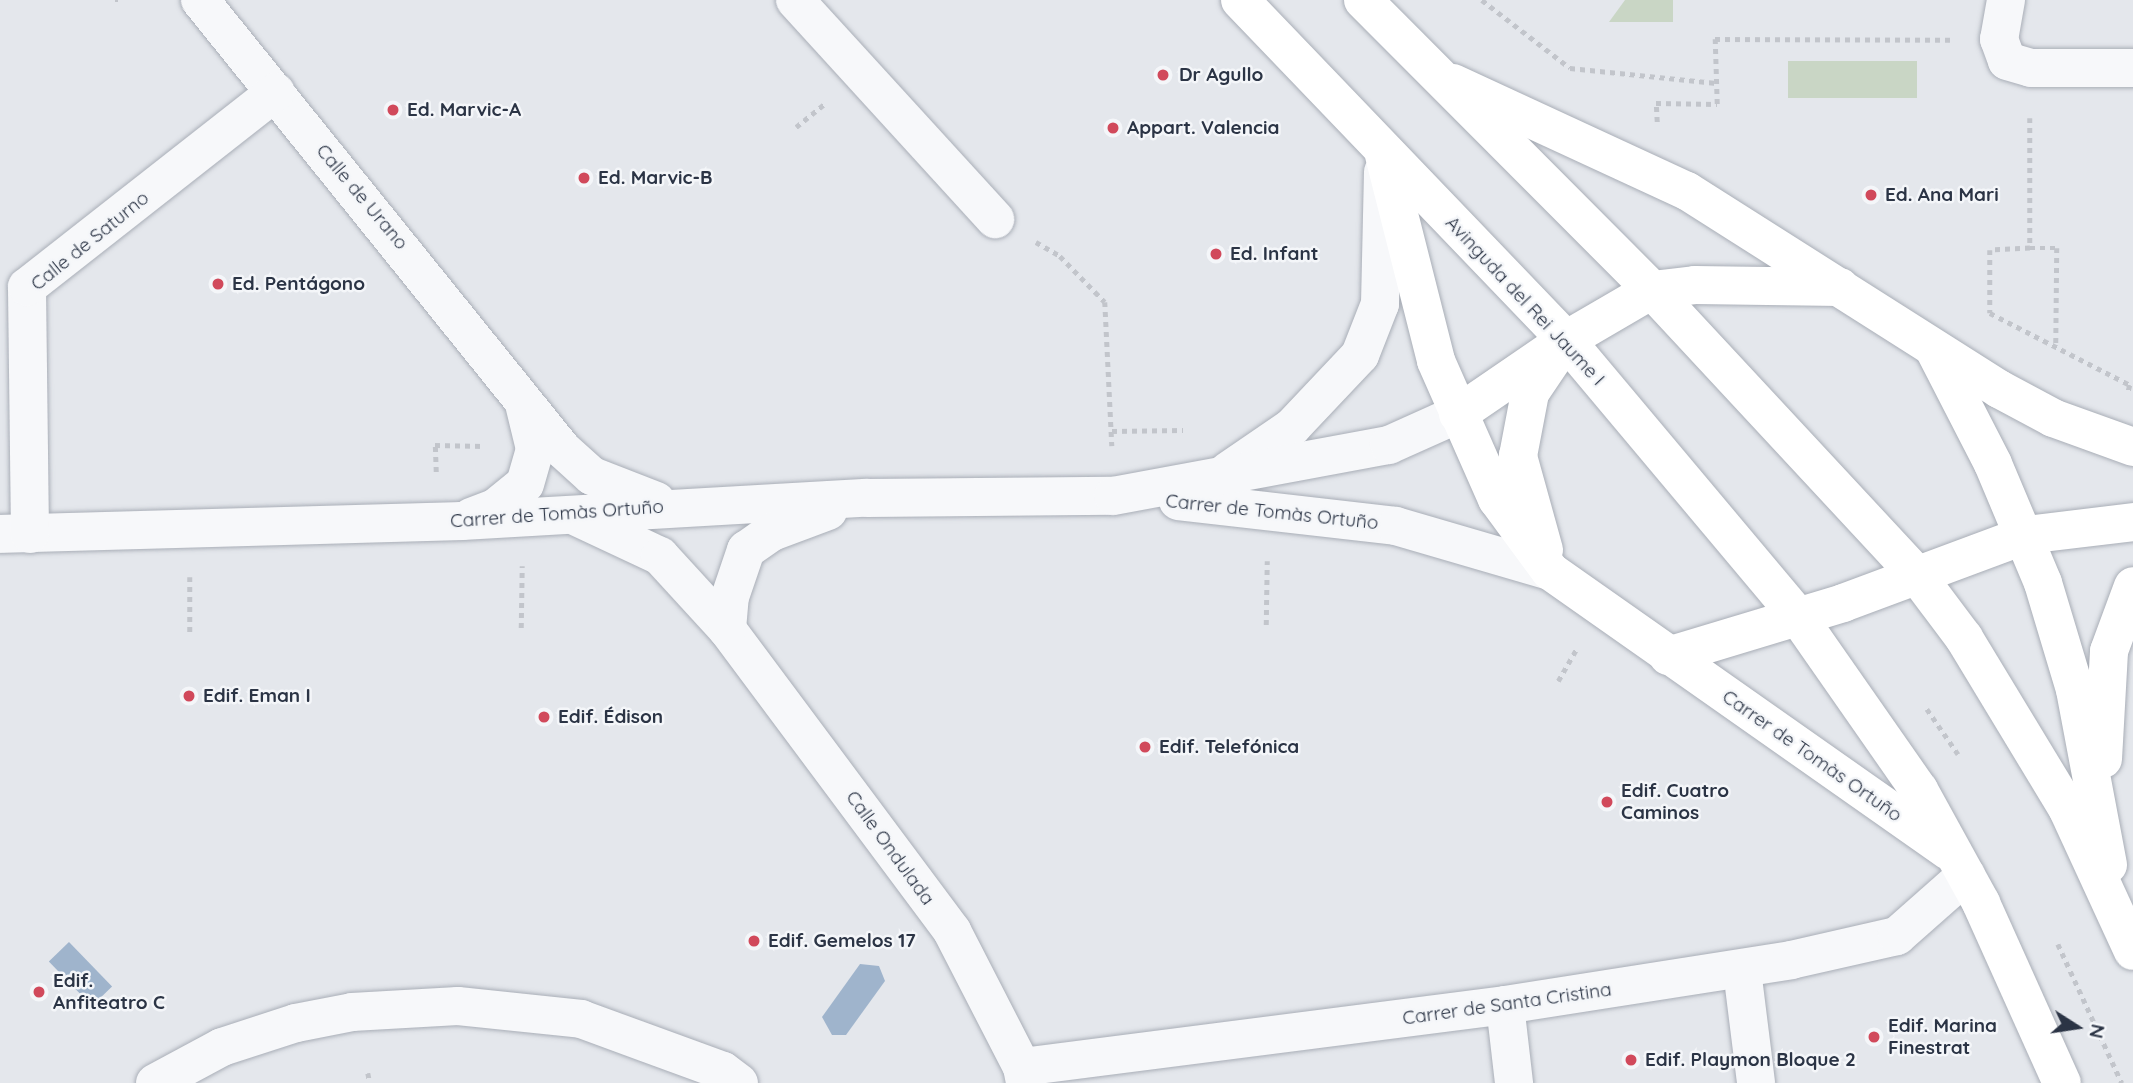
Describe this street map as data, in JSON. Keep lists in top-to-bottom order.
{
  "streets": {
    "main road": ["Avinguda del Rei Jaume I", "Carrer de Tomàs Ortuño"],
    "street": [
      "Calle de Urano",
      "Calle de Saturno",
      "Calle Ondulada",
      "Carrer de Santa Cristina"
    ]
  },
  "crossings": [
    ["Calle de Urano", "Calle de Saturno"],
    ["Calle de Urano", "Carrer de Tomàs Ortuño"],
    ["Calle de Saturno", "Carrer de Tomàs Ortuño"],
    ["Avinguda del Rei Jaume I", "Carrer de Tomàs Ortuño"],
    ["Avinguda del Rei Jaume I", "Carrer de Santa Cristina"],
    ["Carrer de Tomàs Ortuño", "Calle Ondulada"],
    ["Carrer de Tomàs Ortuño", "Carrer de Santa Cristina"],
    ["Calle Ondulada", "Carrer de Santa Cristina"]
  ],
  "places": [
    "Dr Agullo",
    "Ed. Marvic-A",
    "Appart. Valencia",
    "Ed. Marvic-B",
    "Ed. Ana Mari",
    "Ed. Infant",
    "Ed. Pentágono",
    "Edif. Eman I",
    "Edif. Édison",
    "Edif. Telefónica",
    "Edif. Cuatro Caminos",
    "Edif. Gemelos 17",
    "Edif. Anfiteatro C",
    "Edif. Marina Finestrat",
    "Edif. Playmon Bloque 2"
  ],
  "north": "right"
}
